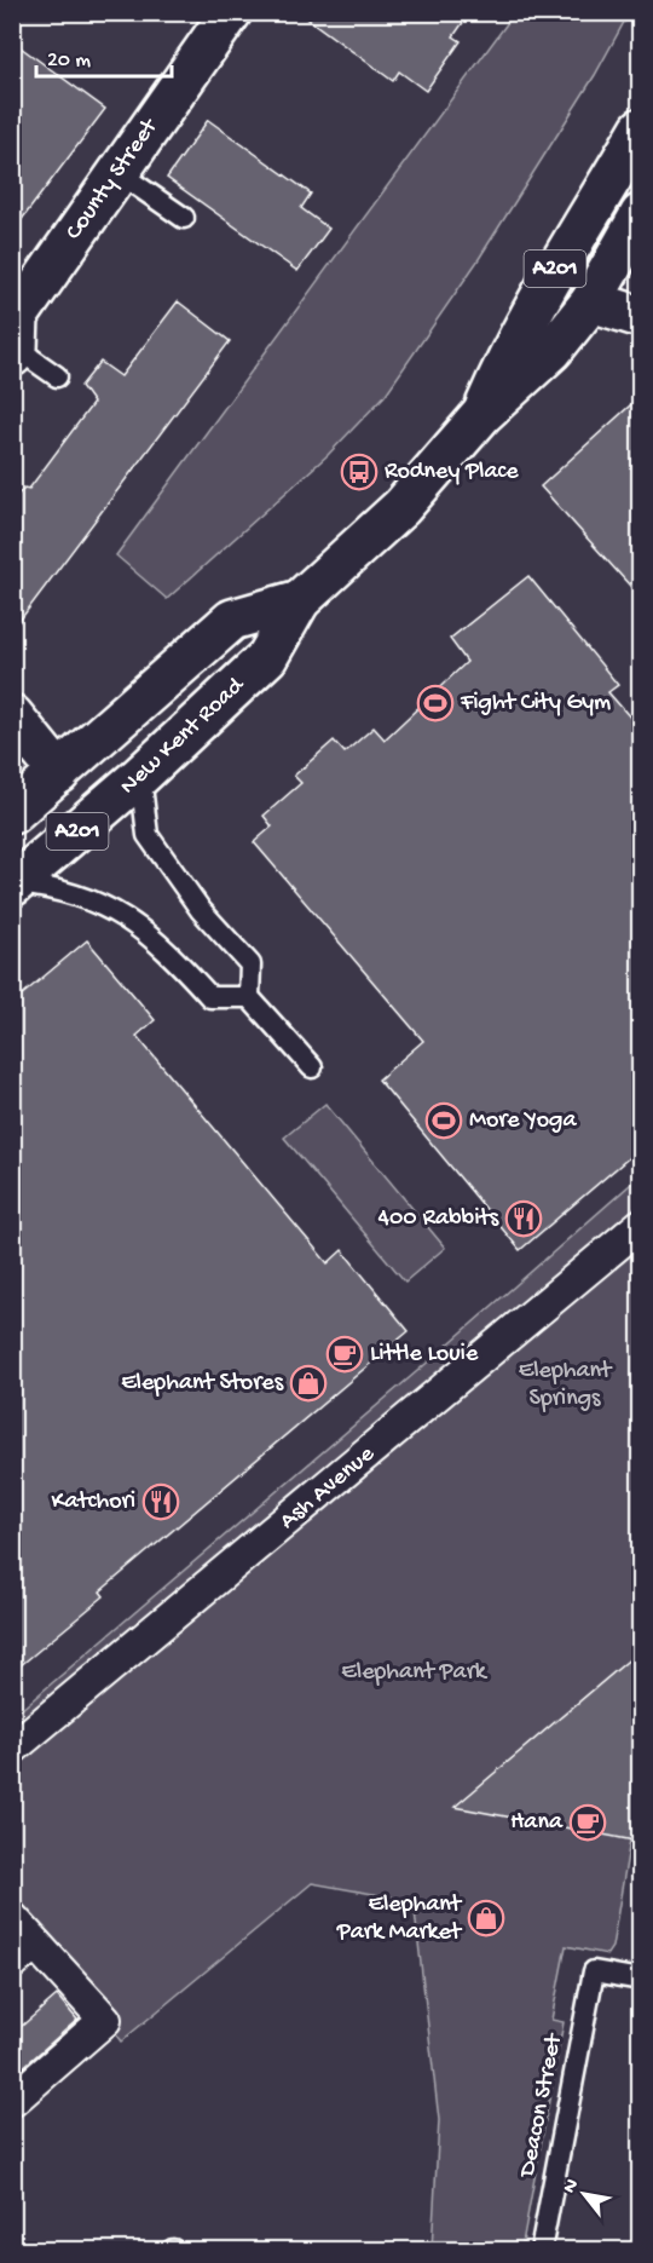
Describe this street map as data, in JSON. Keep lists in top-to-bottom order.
{
  "streets": {
    "main road": ["County Street", "A201", "New Kent Road"],
    "street": ["Ash Avenue"],
    "lane": ["Deacon Street"]
  },
  "parks": ["Elephant Springs", "Elephant Park"],
  "places": {
    "bus stop": ["Rodney Place"],
    "sports": ["Fight City Gym", "More Yoga"],
    "restaurant": ["400 Rabbits", "Katchori"],
    "cafe": ["Little Louie", "Hana"],
    "shop": ["Elephant Stores", "Elephant Park Market"]
  },
  "scale_bar": "20 m",
  "north": "top left"
}
